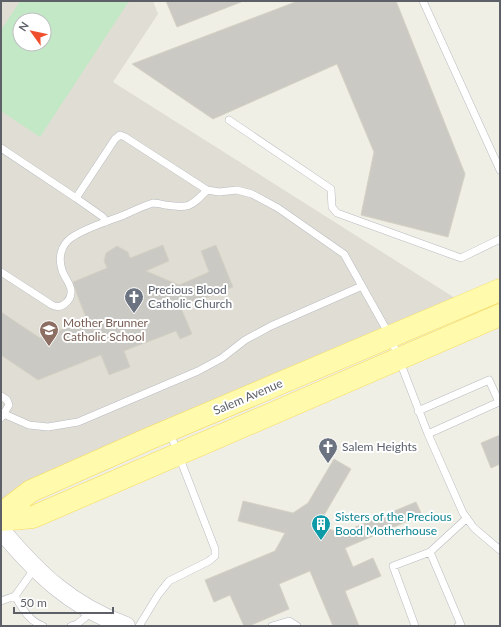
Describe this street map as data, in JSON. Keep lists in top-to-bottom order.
{
  "streets": {
    "main road": ["Salem Avenue"]
  },
  "places": {
    "church": ["Precious Blood Catholic Church", "Salem Heights"],
    "school or university": ["Mother Brunner Catholic School"],
    "building": ["Sisters of the Precious Bood Motherhouse"]
  },
  "scale_bar": "50 m",
  "north": "top left"
}
